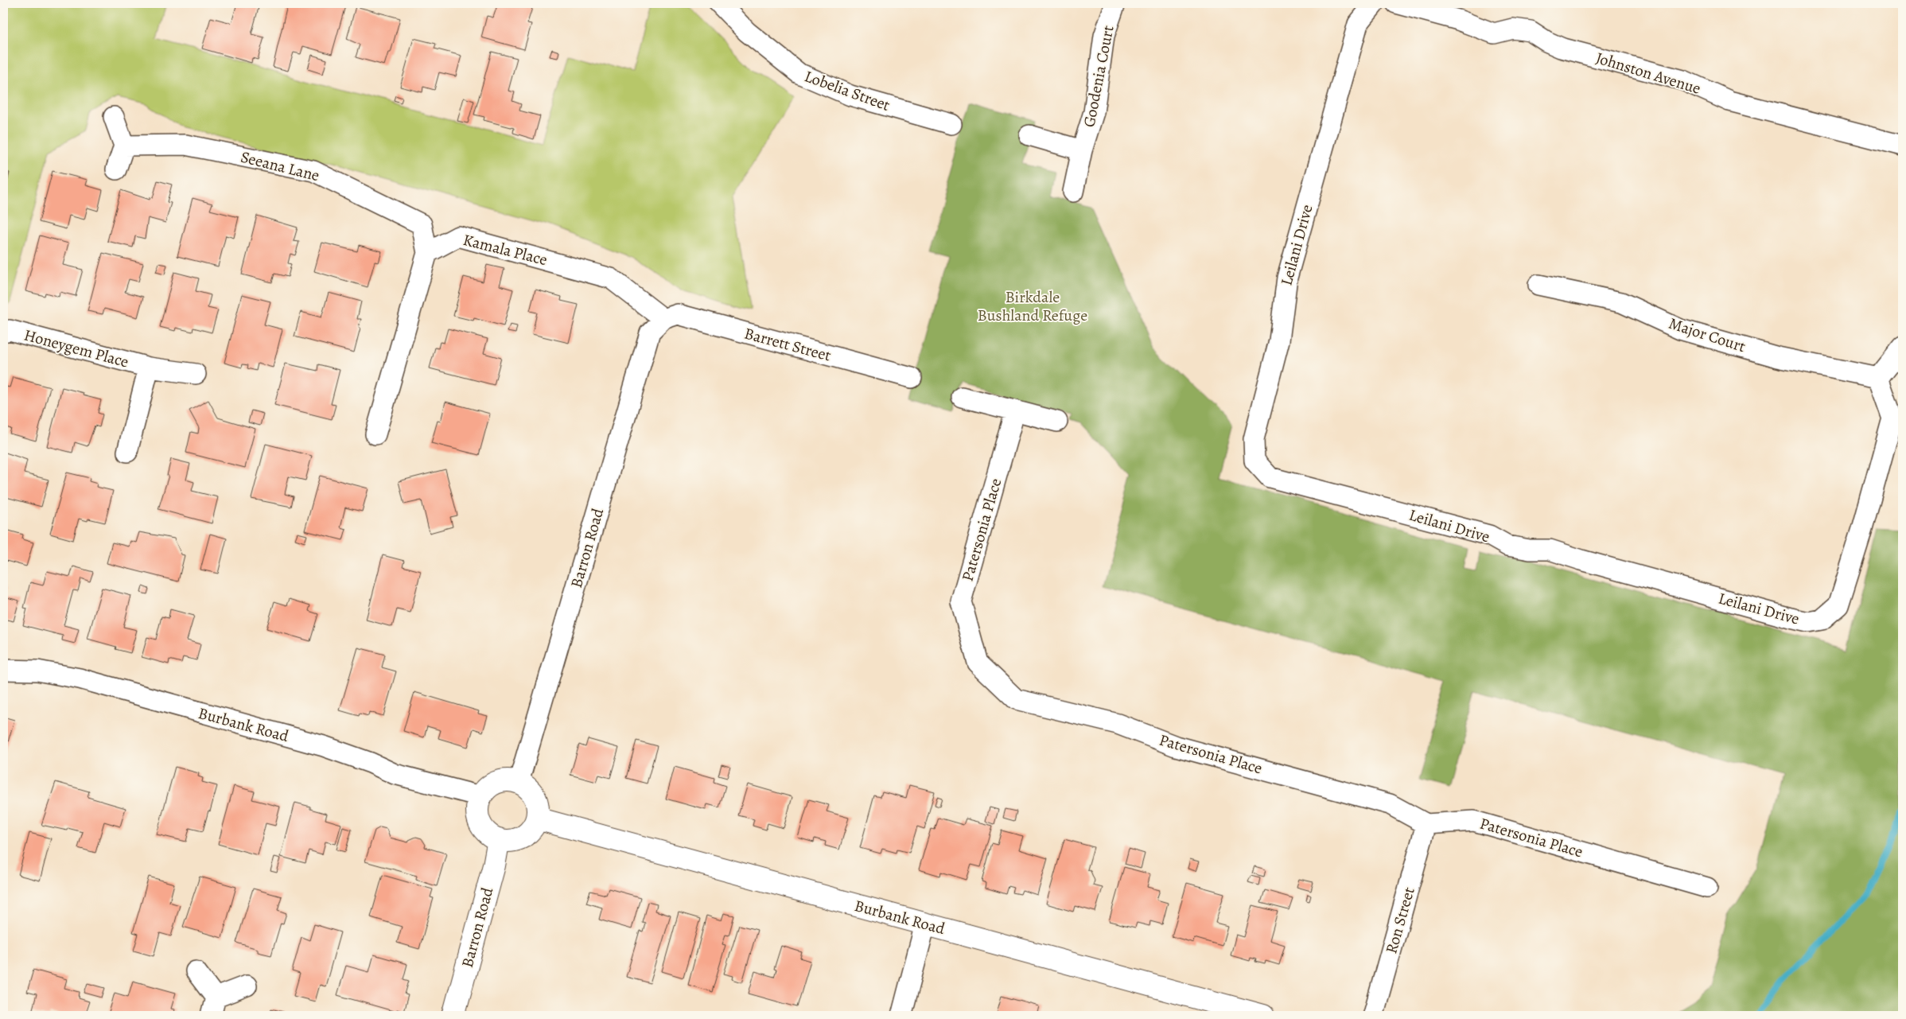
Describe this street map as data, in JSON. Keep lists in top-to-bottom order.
{
  "streets": {
    "street": [
      "Johnston Avenue",
      "Goodenia Court",
      "Lobelia Street",
      "Seeana Lane",
      "Leilani Drive",
      "Kamala Place",
      "Major Court",
      "Barrett Street",
      "Honeygem Place",
      "Patersonia Place",
      "Barron Road",
      "Burbank Road",
      "Ron Street"
    ]
  },
  "crossings": [
    ["Seeana Lane", "Kamala Place"],
    ["Leilani Drive", "Major Court"],
    ["Kamala Place", "Barrett Street"],
    ["Kamala Place", "Barron Road"],
    ["Barrett Street", "Barron Road"],
    ["Patersonia Place", "Ron Street"],
    ["Barron Road", "Burbank Road"]
  ],
  "parks": ["Birkdale Bushland Refuge"]
}
